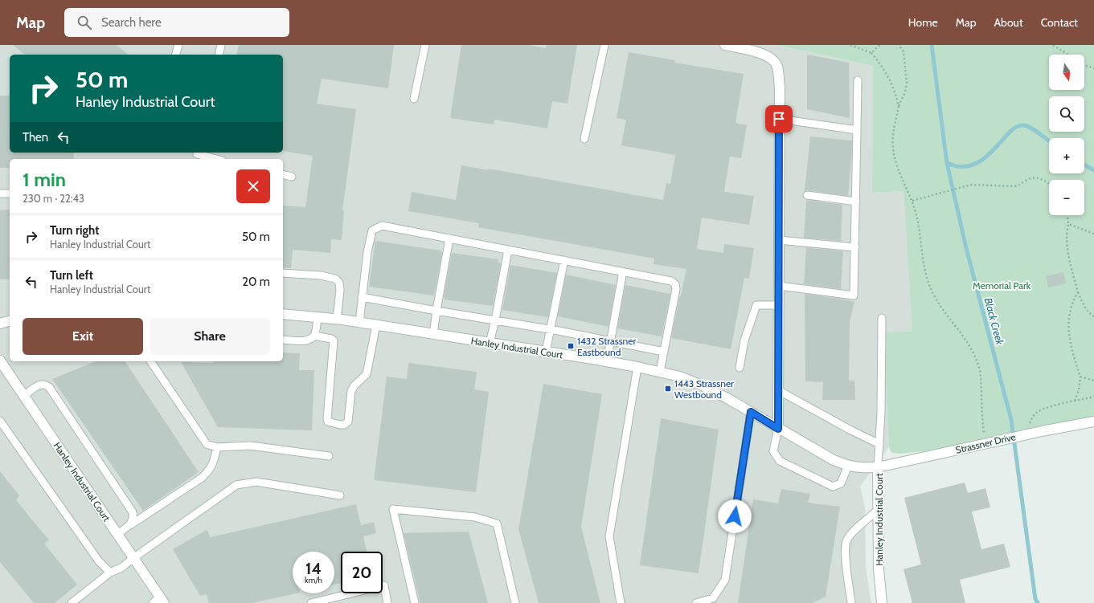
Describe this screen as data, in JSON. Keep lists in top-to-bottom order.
{
  "streets": {
    "street": ["Hanley Industrial Court", "Strassner Drive"]
  },
  "crossings": [
    ["Hanley Industrial Court", "Strassner Drive"]
  ],
  "water": ["Black Creek"],
  "parks": ["Memorial Park"],
  "places": {
    "transit": ["1432 Strassner Eastbound", "1443 Strassner Westbound"]
  },
  "north": "bottom",
  "page": {
    "header": "Map",
    "search": "Search here",
    "nav": [
      "Home",
      "Map",
      "About",
      "Contact"
    ],
    "map_buttons": ["+", "−"],
    "turn": ["50 m", "Hanley Industrial Court"],
    "then": "Then",
    "heading": ["1 min", "230 m · 22:43"],
    "list": [
      {
        "name": "Turn right",
        "note": "Hanley Industrial Court",
        "value": "50 m"
      },
      {
        "name": "Turn left",
        "note": "Hanley Industrial Court",
        "value": "20 m"
      }
    ],
    "buttons": ["Exit", "Share"],
    "speed": "14 km/h",
    "limit": "20"
  }
}
